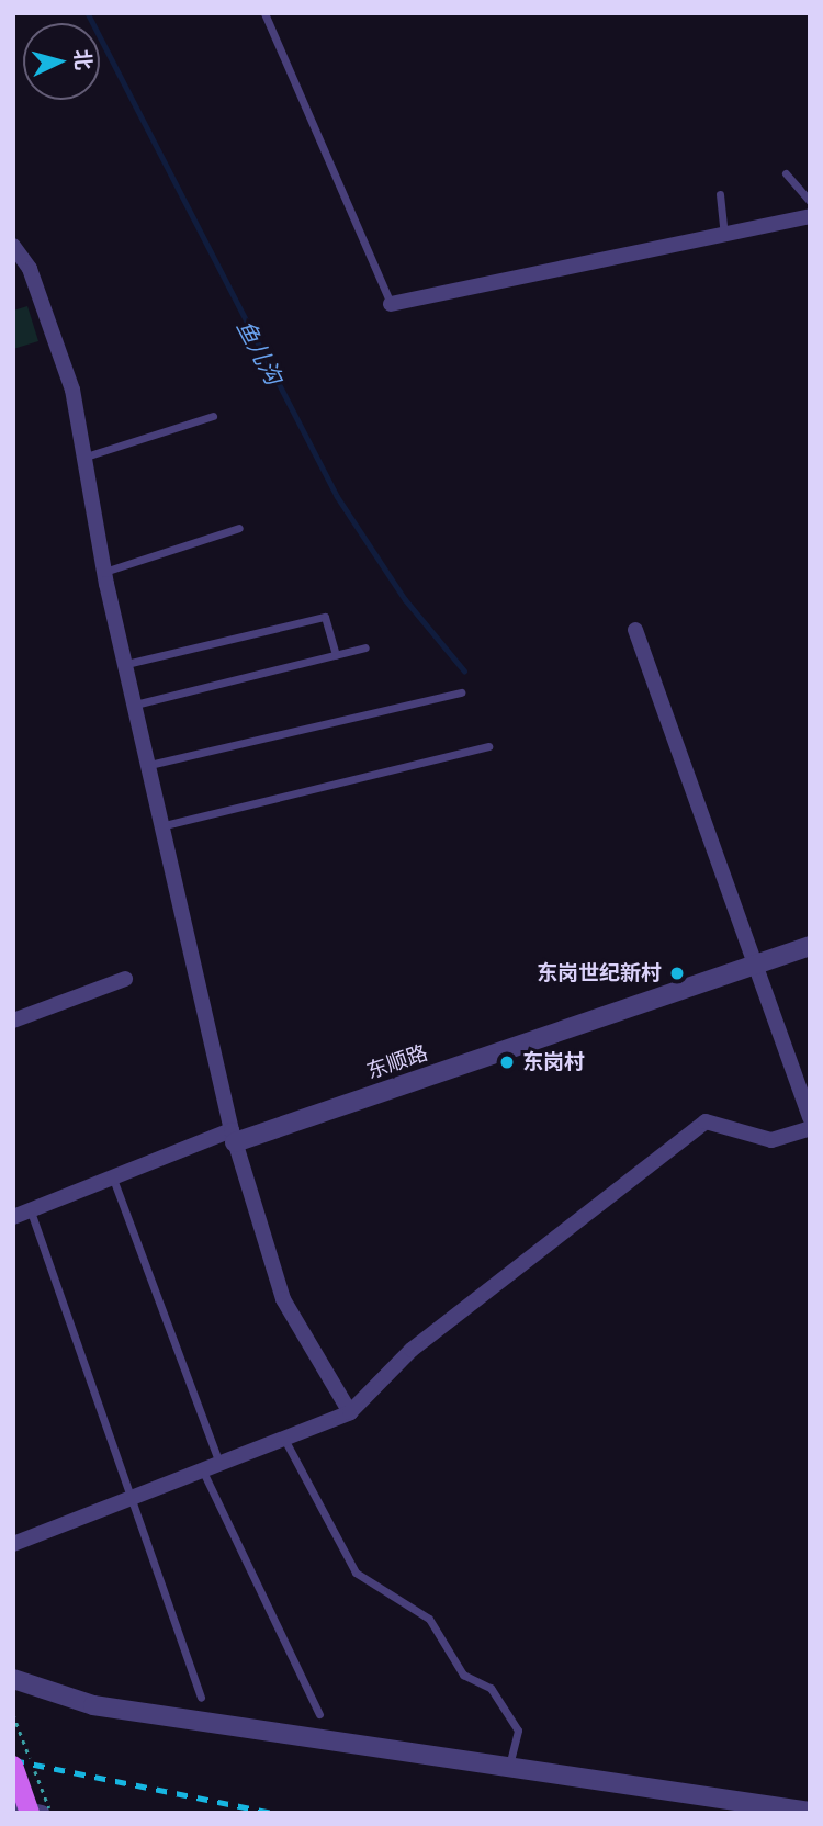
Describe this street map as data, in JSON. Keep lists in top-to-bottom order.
{
  "streets": {
    "street": ["东顺路"]
  },
  "water": ["鱼儿沟"],
  "places": ["东岗世纪新村", "东岗村"],
  "north": "right"
}
